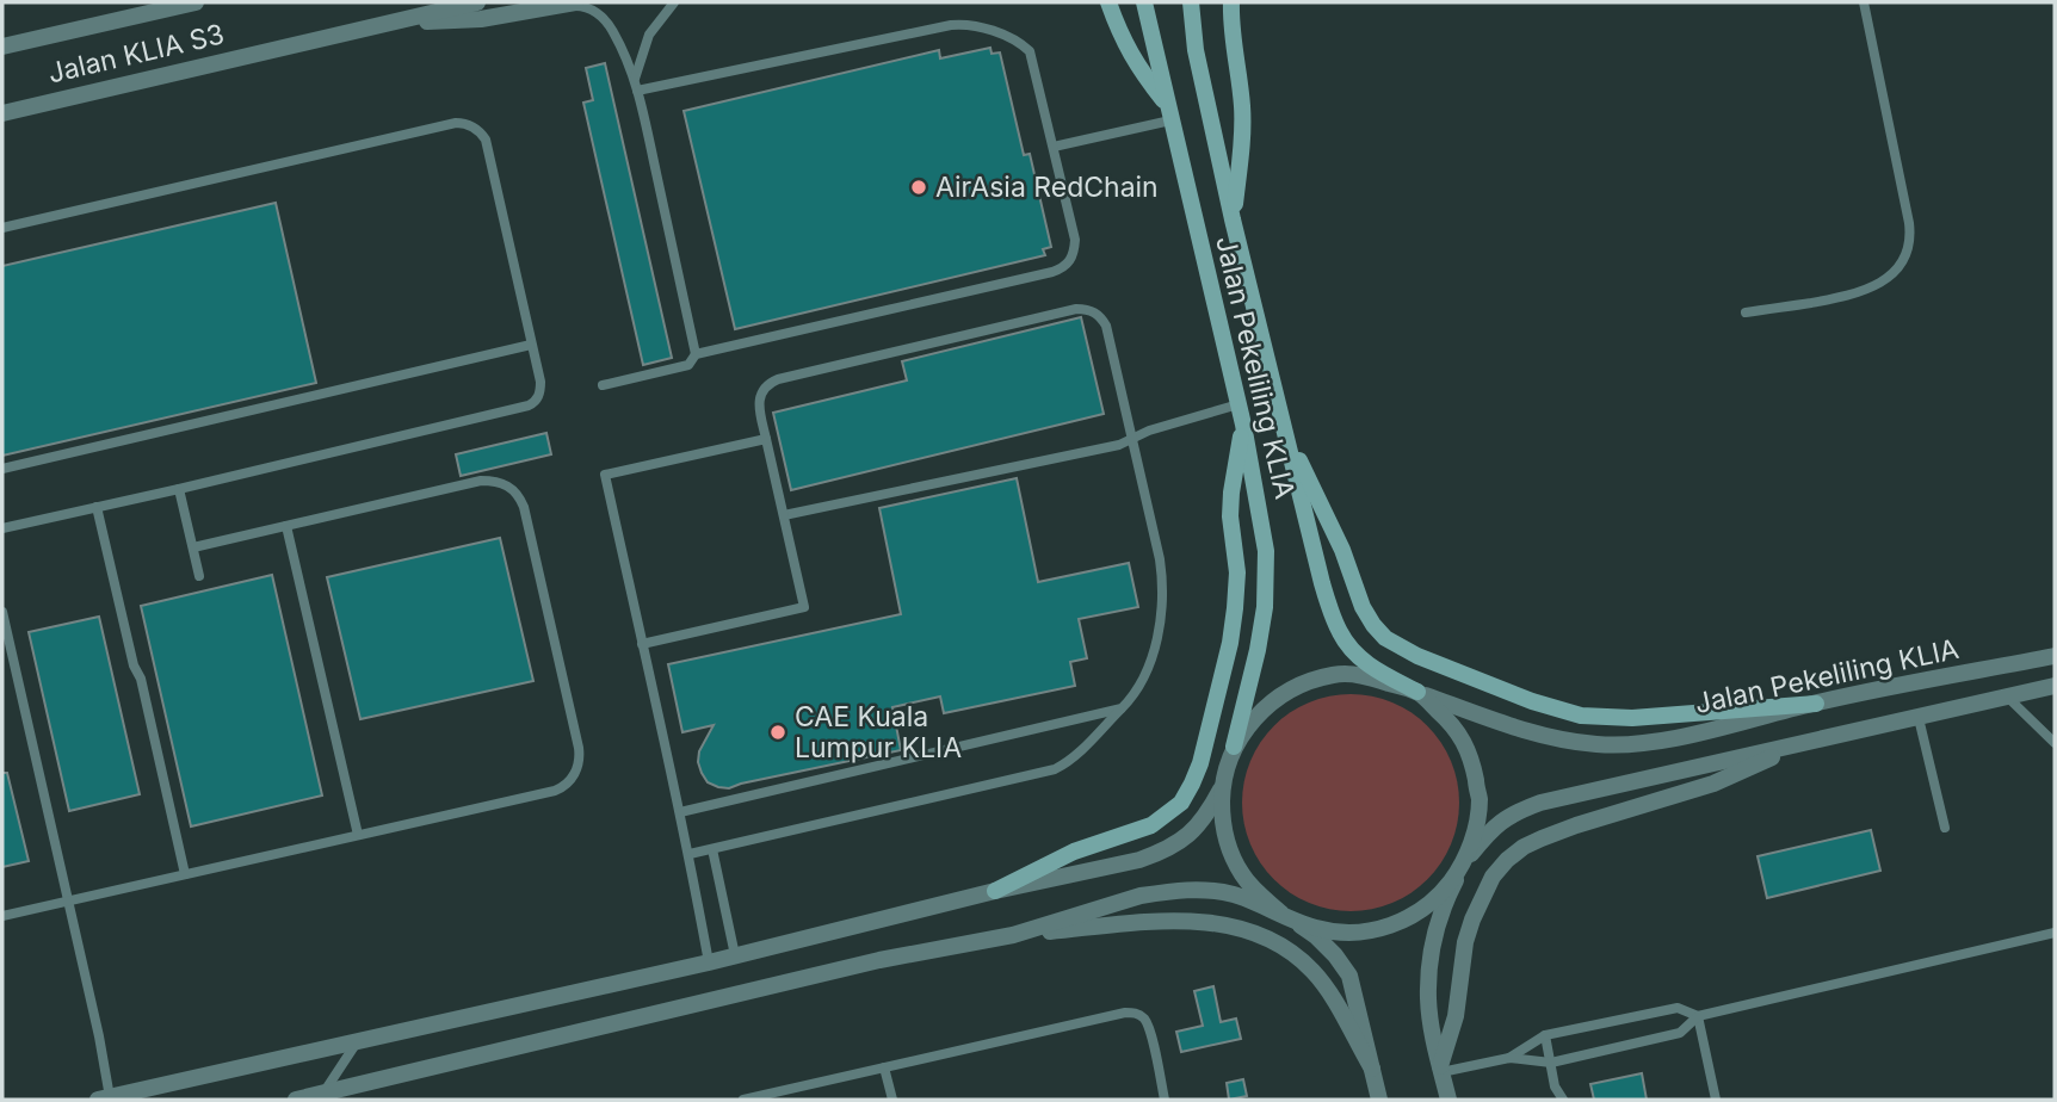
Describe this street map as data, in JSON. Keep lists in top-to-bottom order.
{
  "streets": {
    "main road": ["Jalan Pekeliling KLIA"],
    "street": ["Jalan KLIA S3"]
  },
  "places": ["AirAsia RedChain", "CAE Kuala Lumpur KLIA"]
}
